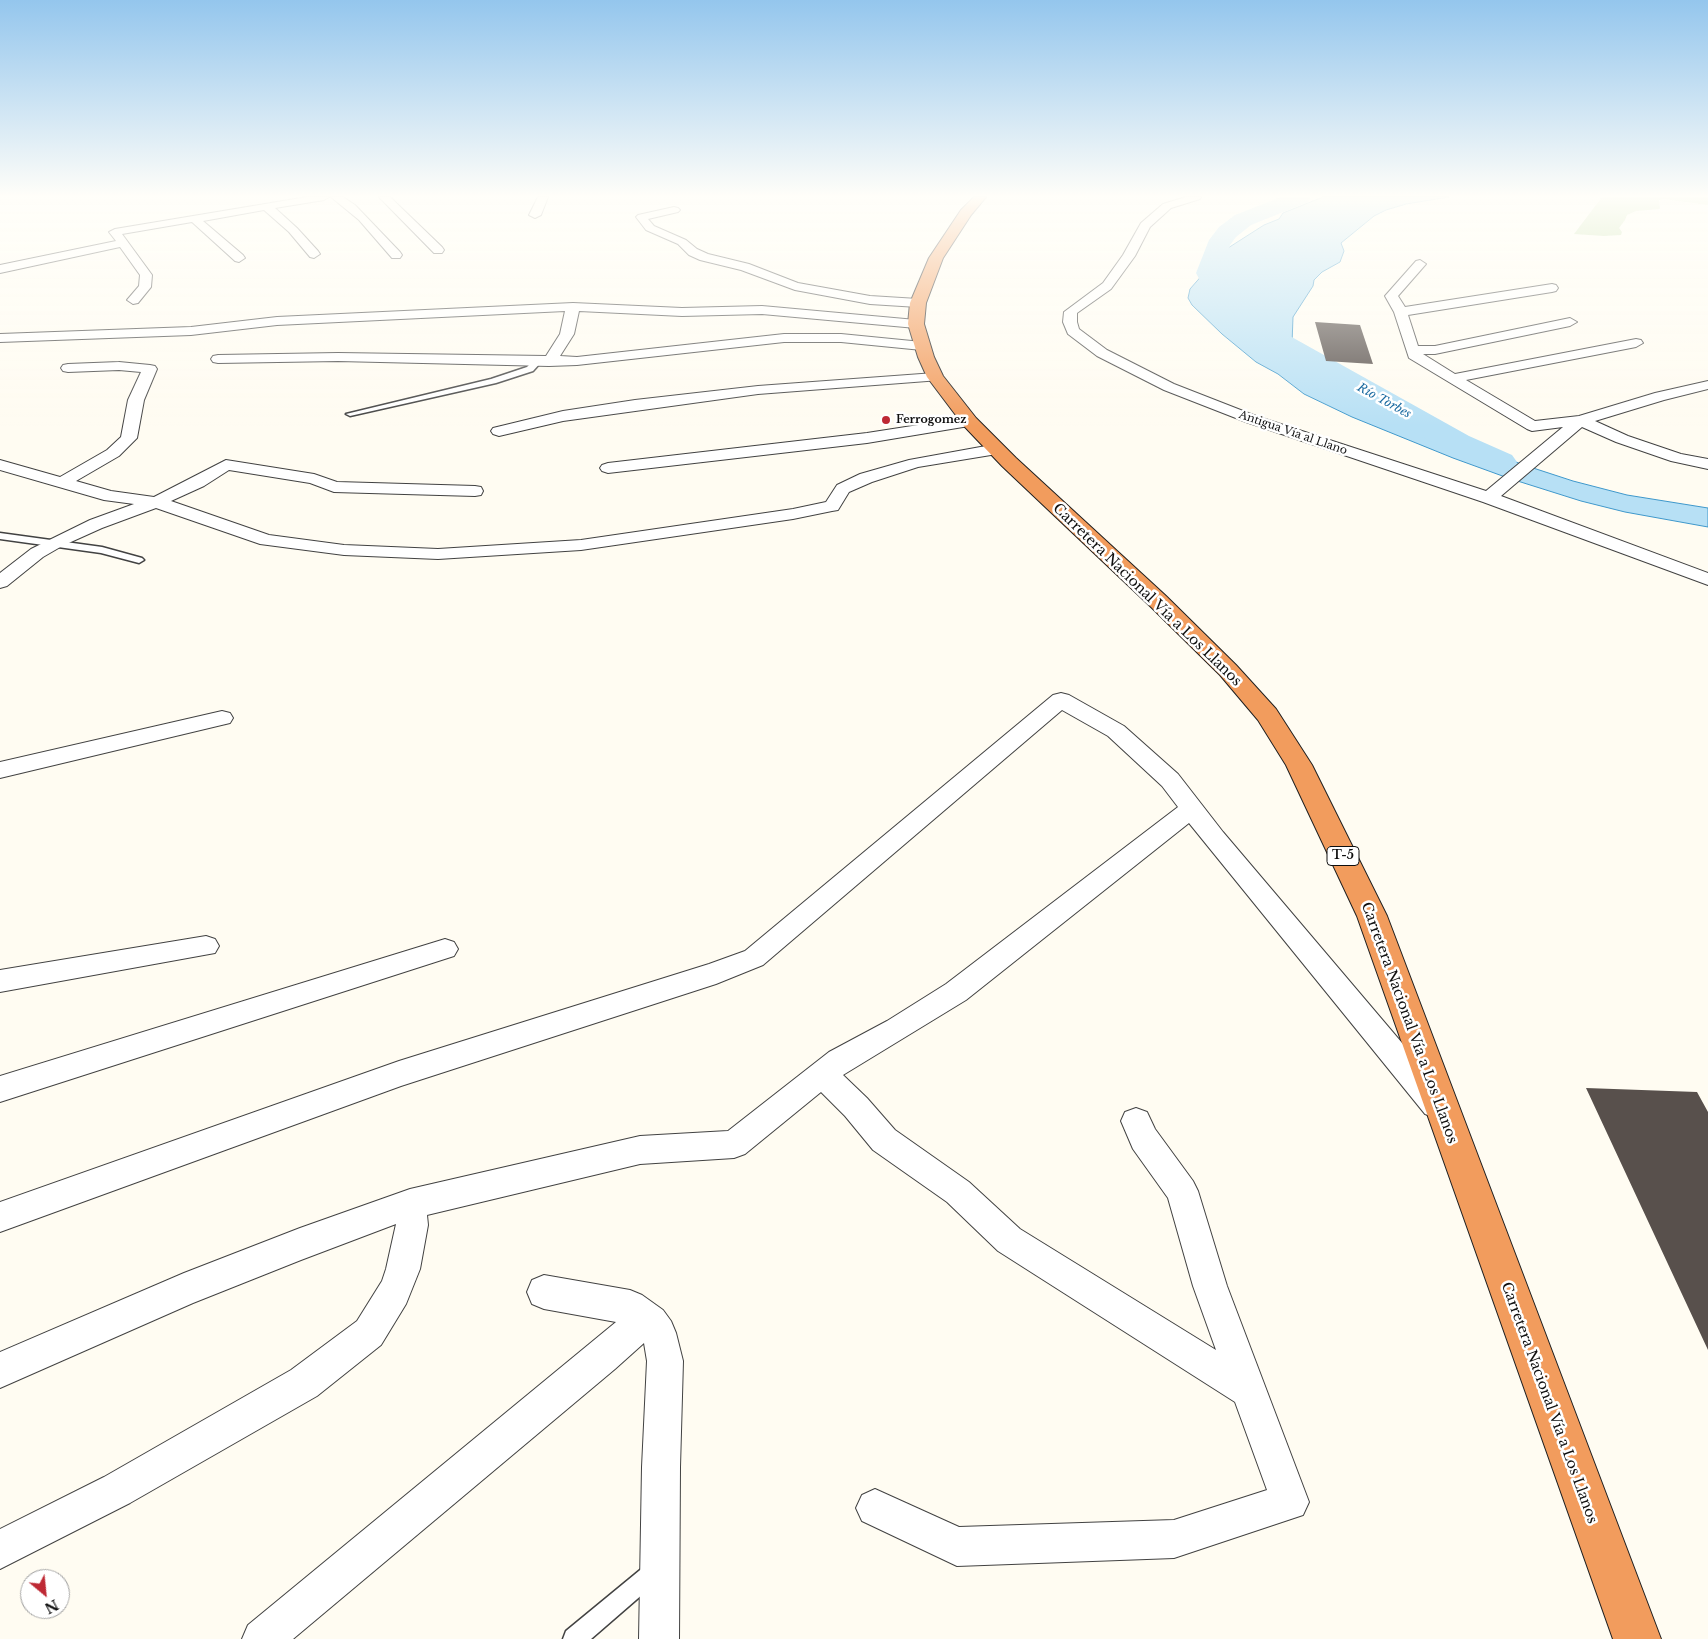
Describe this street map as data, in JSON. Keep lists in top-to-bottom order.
{
  "streets": {
    "highway": ["Carretera Nacional Vía a Los Llanos", "T-5"],
    "street": ["Antigua Vía al Llano"]
  },
  "water": ["Río Torbes"],
  "places": ["Ferrogomez"],
  "north": "bottom right"
}
